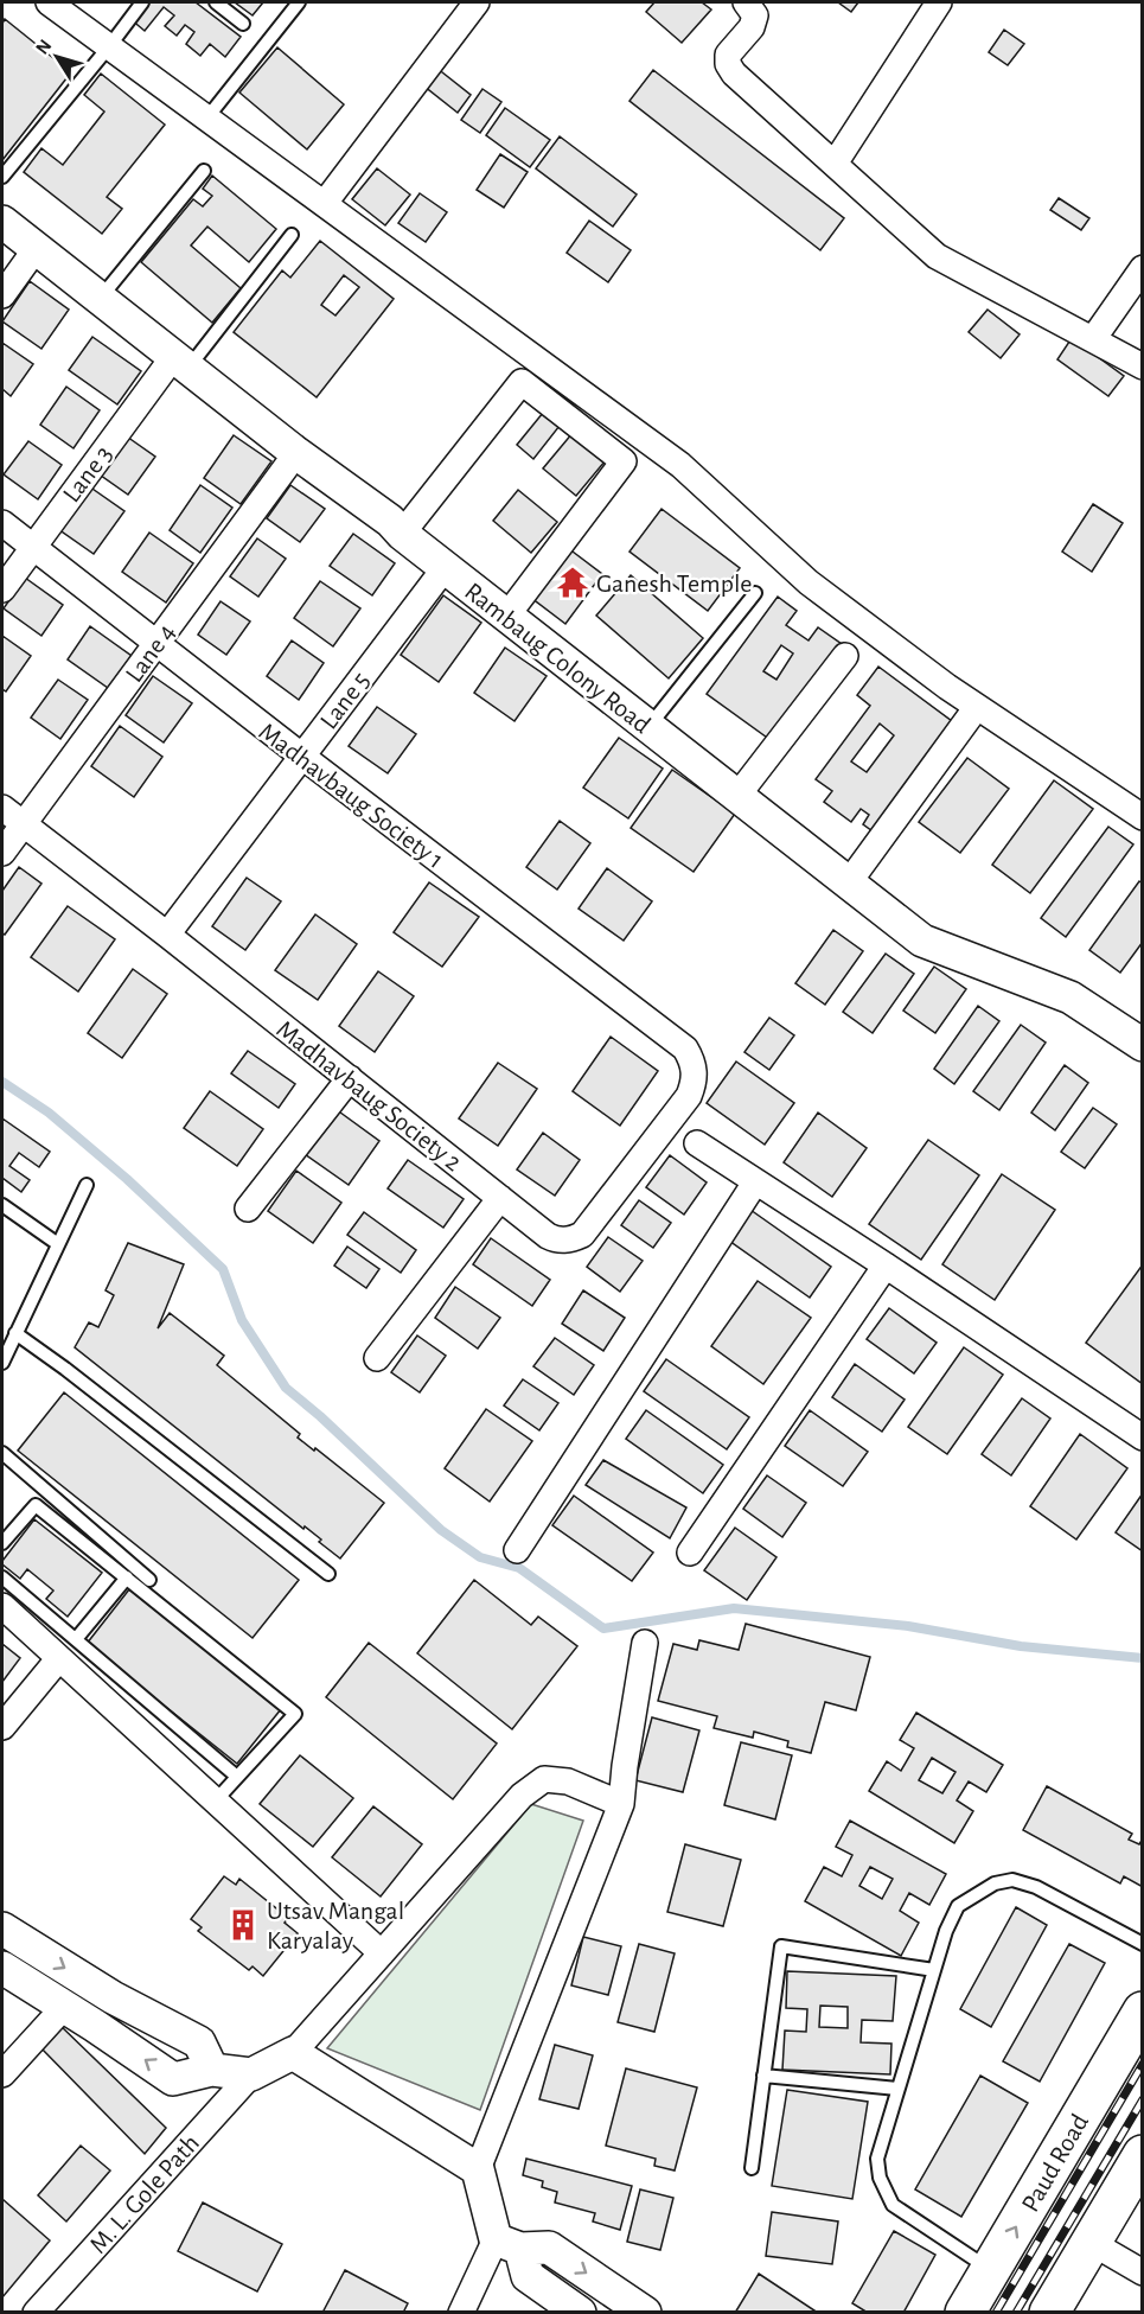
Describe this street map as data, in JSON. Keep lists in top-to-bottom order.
{
  "streets": {
    "main road": ["Paud Road"],
    "street": [
      "Lane 3",
      "Lane 4",
      "Rambaug Colony Road",
      "Lane 5",
      "Madhavbaug Society 1",
      "Madhavbaug Society 2",
      "M. L. Gole Path"
    ]
  },
  "crossings": [
    ["Lane 3", "Rambaug Colony Road"],
    ["Lane 3", "Madhavbaug Society 1"],
    ["Lane 4", "Rambaug Colony Road"],
    ["Lane 4", "Madhavbaug Society 1"],
    ["Lane 4", "Madhavbaug Society 2"],
    ["Rambaug Colony Road", "Lane 5"],
    ["Lane 5", "Madhavbaug Society 1"],
    ["Lane 5", "Madhavbaug Society 2"],
    ["Madhavbaug Society 1", "Madhavbaug Society 2"]
  ],
  "places": {
    "temple": ["Ganesh Temple"],
    "building": ["Utsav Mangal Karyalay"]
  },
  "north": "top left"
}
